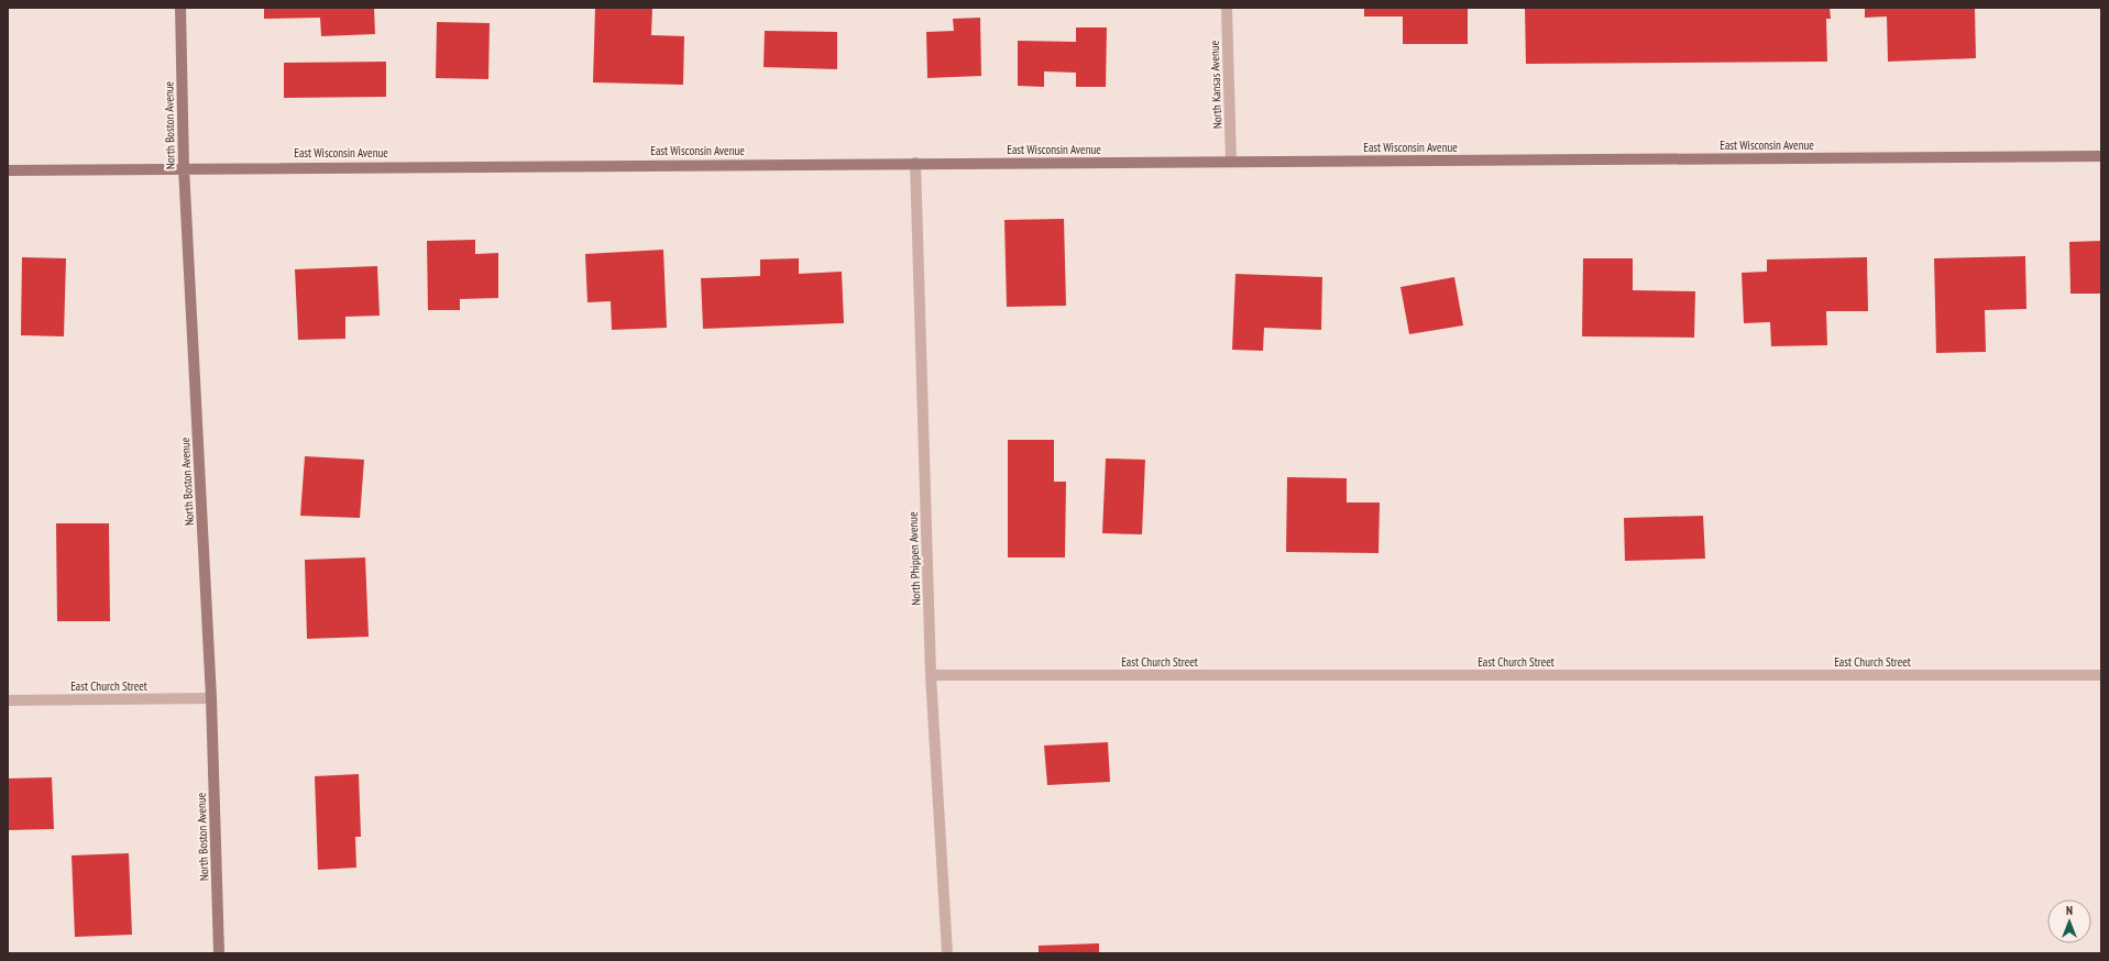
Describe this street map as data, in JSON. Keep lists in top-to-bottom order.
{
  "streets": {
    "street": [
      "North Kansas Avenue",
      "North Boston Avenue",
      "East Wisconsin Avenue",
      "North Phippen Avenue",
      "East Church Street"
    ]
  },
  "crossings": [
    ["North Kansas Avenue", "East Wisconsin Avenue"],
    ["North Boston Avenue", "East Wisconsin Avenue"],
    ["North Boston Avenue", "East Church Street"],
    ["East Wisconsin Avenue", "North Phippen Avenue"],
    ["North Phippen Avenue", "East Church Street"]
  ],
  "north": "top"
}
